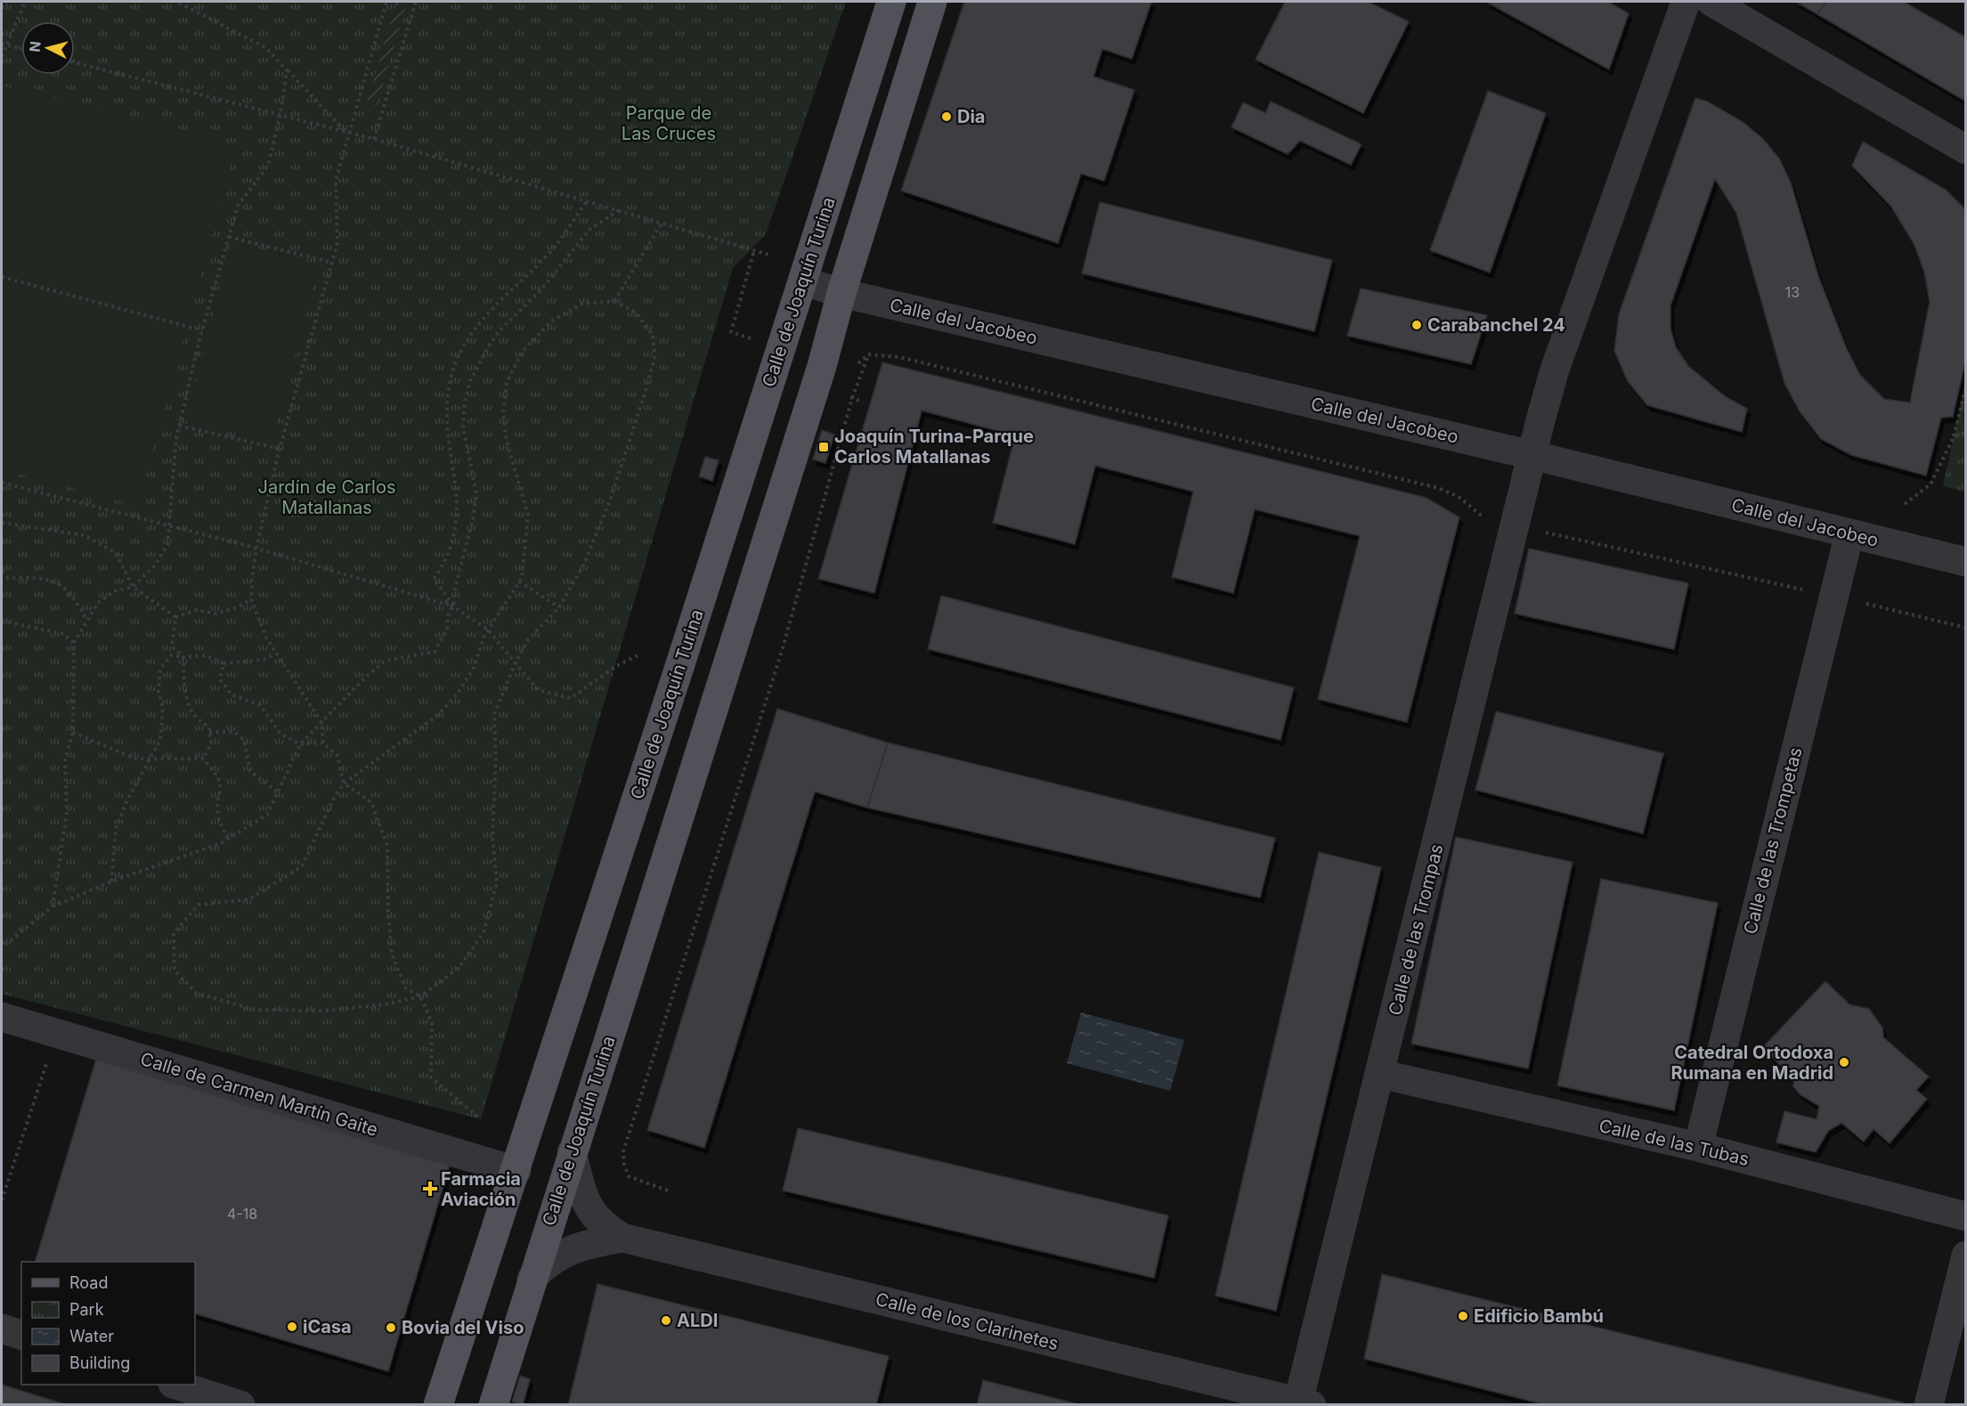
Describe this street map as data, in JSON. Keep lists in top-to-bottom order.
{
  "streets": {
    "main road": ["Calle de Joaquín Turina"],
    "street": [
      "Calle del Jacobeo",
      "Calle de las Trompetas",
      "Calle de las Trompas",
      "Calle de Carmen Martín Gaite",
      "Calle de las Tubas",
      "Calle de los Clarinetes"
    ]
  },
  "crossings": [
    ["Calle de Joaquín Turina", "Calle del Jacobeo"],
    ["Calle de Joaquín Turina", "Calle de Carmen Martín Gaite"],
    ["Calle de Joaquín Turina", "Calle de los Clarinetes"],
    ["Calle del Jacobeo", "Calle de las Trompetas"],
    ["Calle del Jacobeo", "Calle de las Trompas"],
    ["Calle de las Trompetas", "Calle de las Tubas"],
    ["Calle de las Trompas", "Calle de las Tubas"],
    ["Calle de las Trompas", "Calle de los Clarinetes"]
  ],
  "parks": ["Parque de Las Cruces", "Jardín de Carlos Matallanas"],
  "places": {
    "other": [
      "Dia",
      "Carabanchel 24",
      "Catedral Ortodoxa Rumana en Madrid",
      "Edificio Bambú",
      "ALDI",
      "iCasa",
      "Bovia del Viso"
    ],
    "transit": ["Joaquín Turina-Parque Carlos Matallanas"],
    "health": ["Farmacia Aviación"]
  },
  "house_numbers": ["13", "4-18"],
  "legend": [
    "Road",
    "Park",
    "Water",
    "Building"
  ],
  "north": "left"
}
